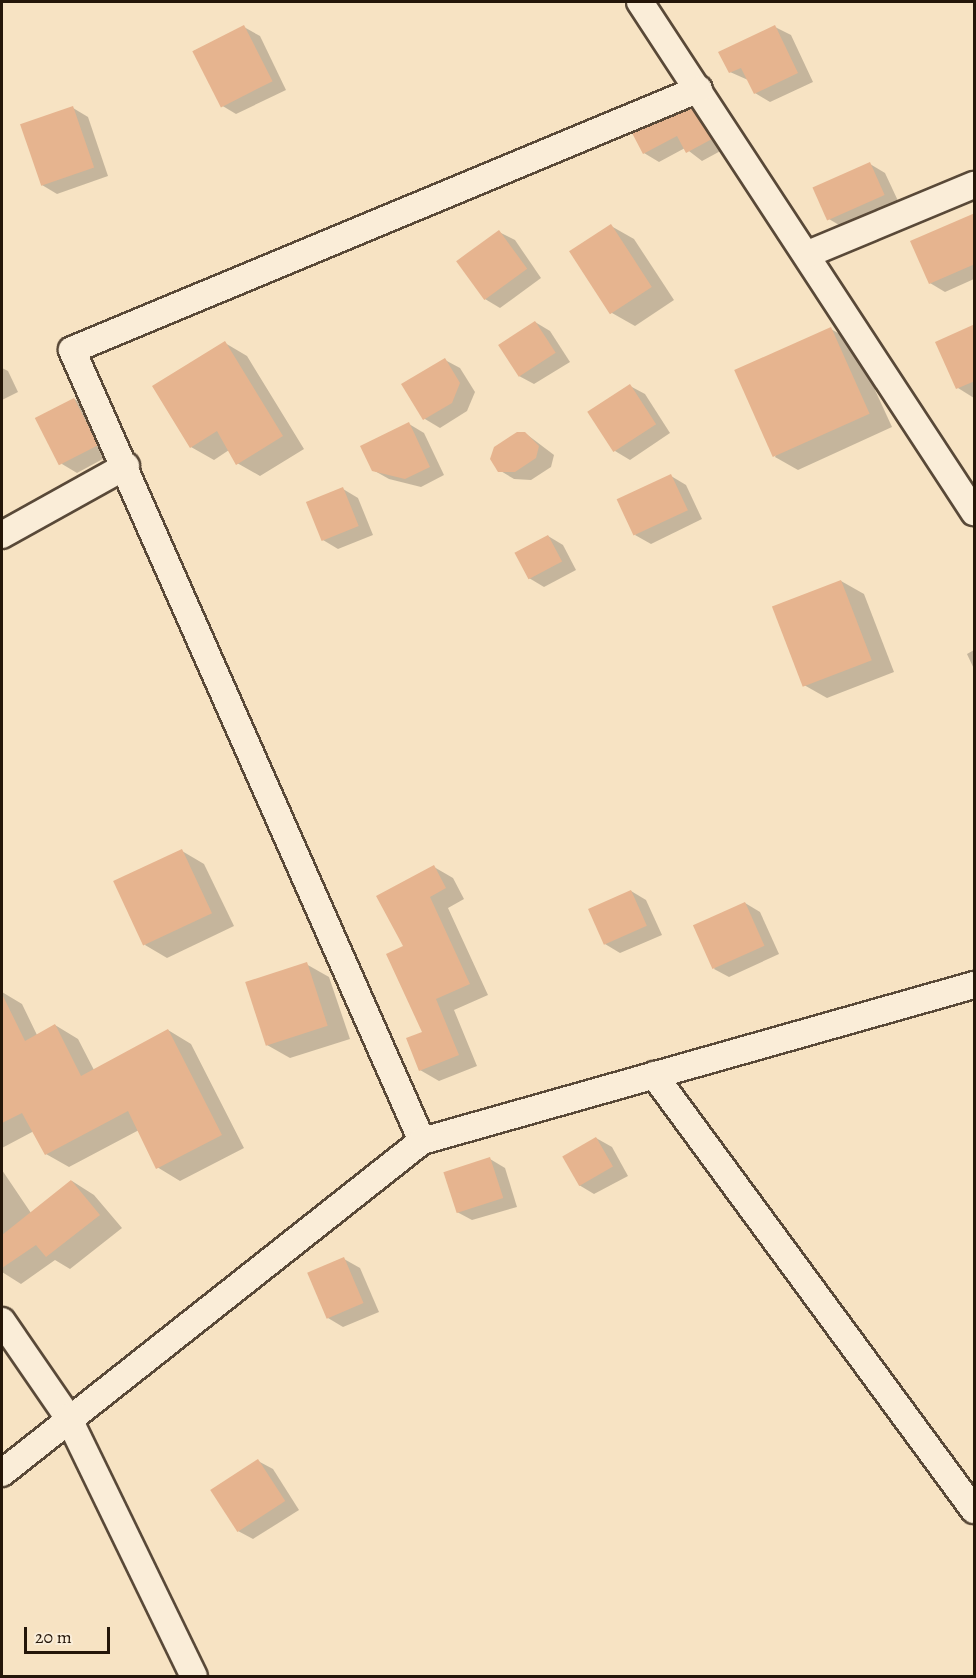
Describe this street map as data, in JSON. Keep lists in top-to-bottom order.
{
  "scale_bar": "20 m"
}
